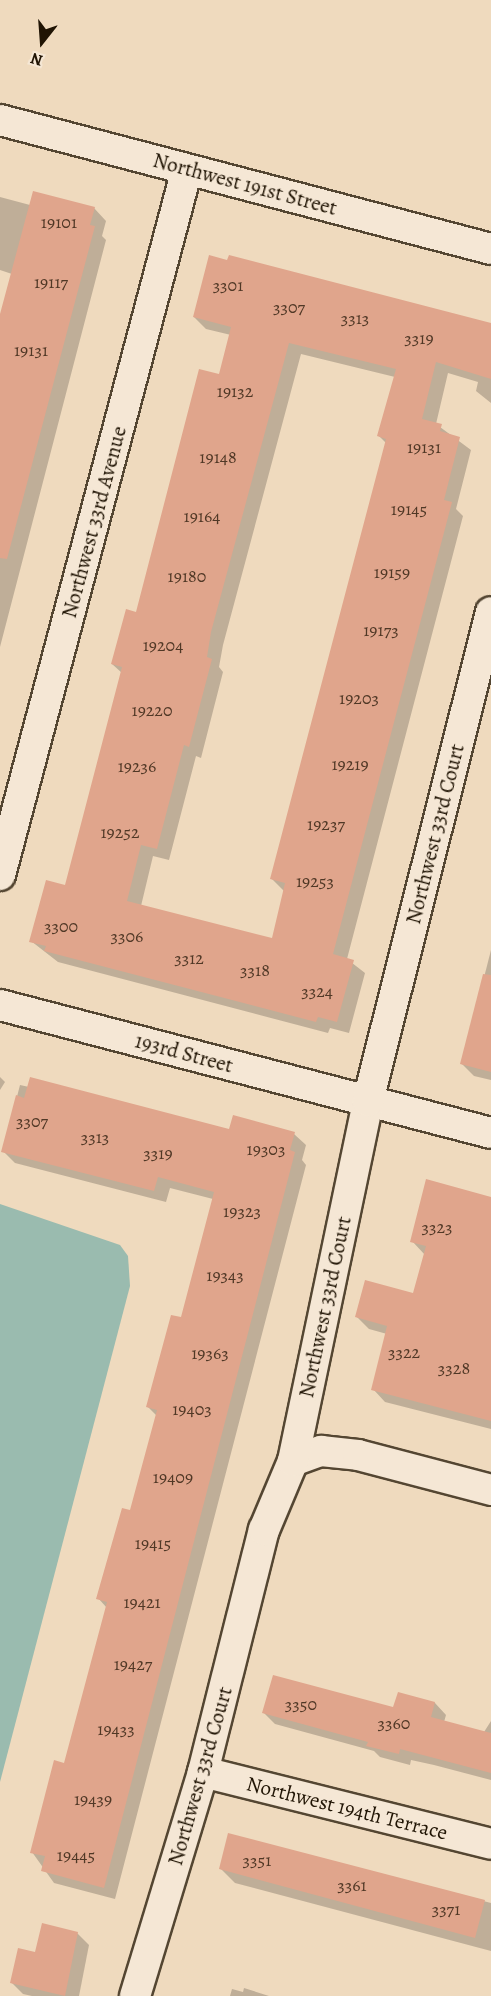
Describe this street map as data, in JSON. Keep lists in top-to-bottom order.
{
  "streets": {
    "street": [
      "Northwest 191st Street",
      "Northwest 33rd Avenue",
      "Northwest 33rd Court",
      "193rd Street",
      "Northwest 194th Terrace"
    ]
  },
  "crossings": [
    ["Northwest 191st Street", "Northwest 33rd Avenue"],
    ["Northwest 33rd Court", "193rd Street"],
    ["Northwest 33rd Court", "Northwest 194th Terrace"]
  ],
  "house_numbers": [
    "19101",
    "19117",
    "3301",
    "3307",
    "3313",
    "3319",
    "19131",
    "19132",
    "19131",
    "19148",
    "19145",
    "19164",
    "19159",
    "19180",
    "19173",
    "19204",
    "19203",
    "19220",
    "19219",
    "19236",
    "19237",
    "19252",
    "19253",
    "3300",
    "3306",
    "3312",
    "3318",
    "3324",
    "3307",
    "3313",
    "19303",
    "3319",
    "19323",
    "3323",
    "19343",
    "3322",
    "19363",
    "3328",
    "19403",
    "19409",
    "19415",
    "19421",
    "19427",
    "3350",
    "3360",
    "19433",
    "19439",
    "19445",
    "3351",
    "3361",
    "3371"
  ],
  "north": "bottom"
}
